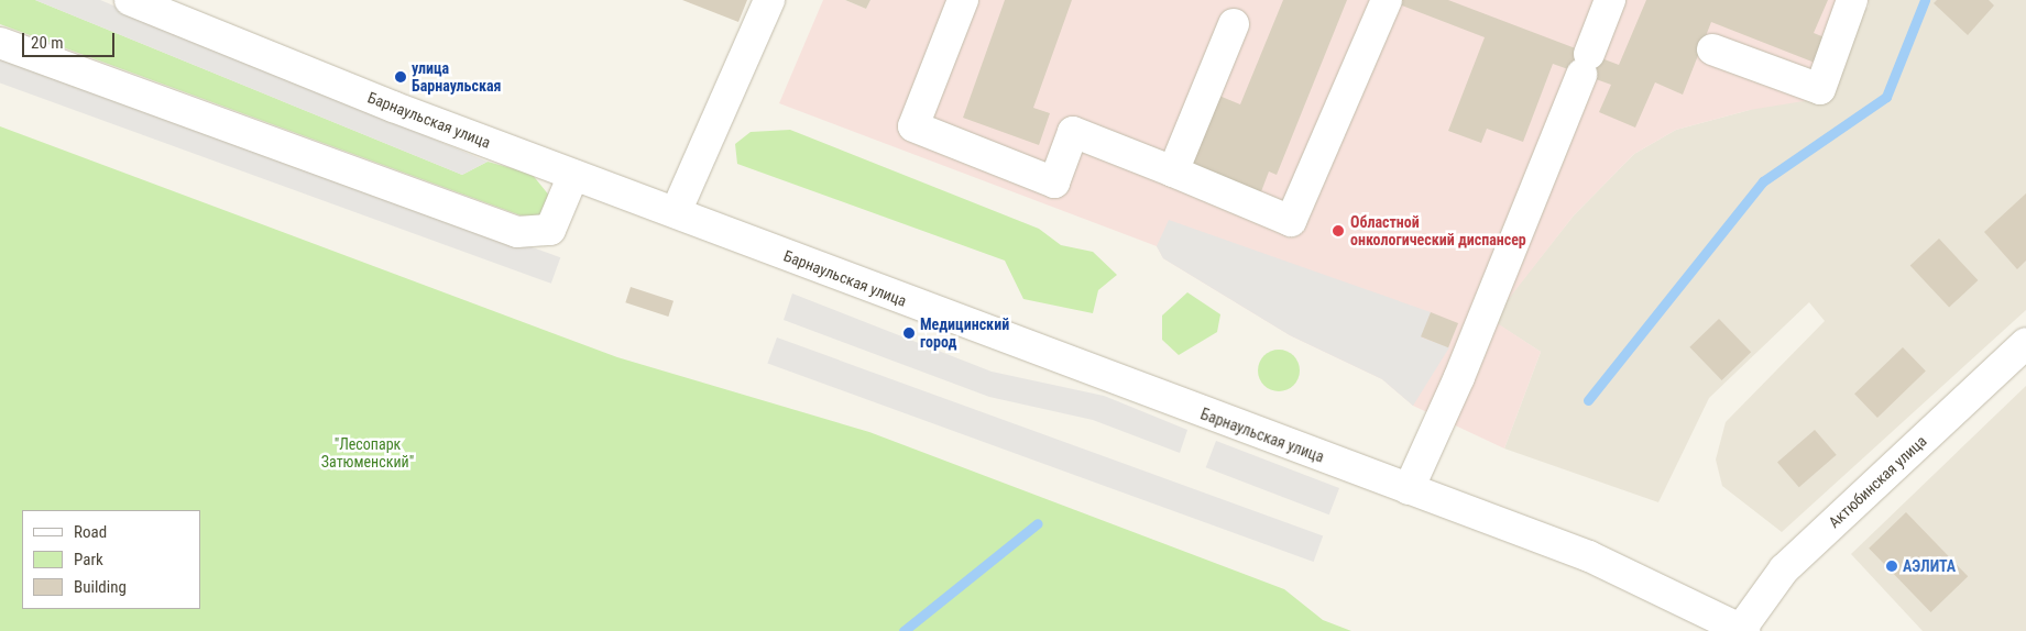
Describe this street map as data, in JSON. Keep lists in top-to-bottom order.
{
  "streets": {
    "street": ["Барнаульская улица", "Актюбинская улица"]
  },
  "crossings": [
    ["Барнаульская улица", "Актюбинская улица"]
  ],
  "parks": ["\"Лесопарк Затюменский\""],
  "places": [
    "улица Барнаульская",
    "Областной онкологический диспансер",
    "Медицинский город",
    "АЭЛИТА"
  ],
  "legend": ["Road", "Park", "Building"],
  "scale_bar": "20 m"
}
